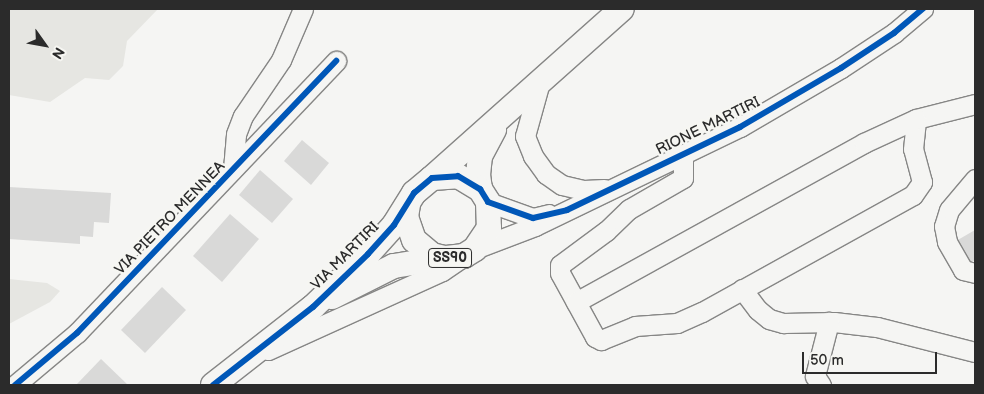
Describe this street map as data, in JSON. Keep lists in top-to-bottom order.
{
  "streets": {
    "main road": ["VIA MARTIRI", "SS90"],
    "street": ["RIONE MARTIRI", "VIA PIETRO MENNEA"]
  },
  "crossings": [
    ["RIONE MARTIRI", "VIA MARTIRI"],
    ["RIONE MARTIRI", "SS90"],
    ["VIA MARTIRI", "SS90"]
  ],
  "scale_bar": "50 m",
  "north": "bottom right"
}
